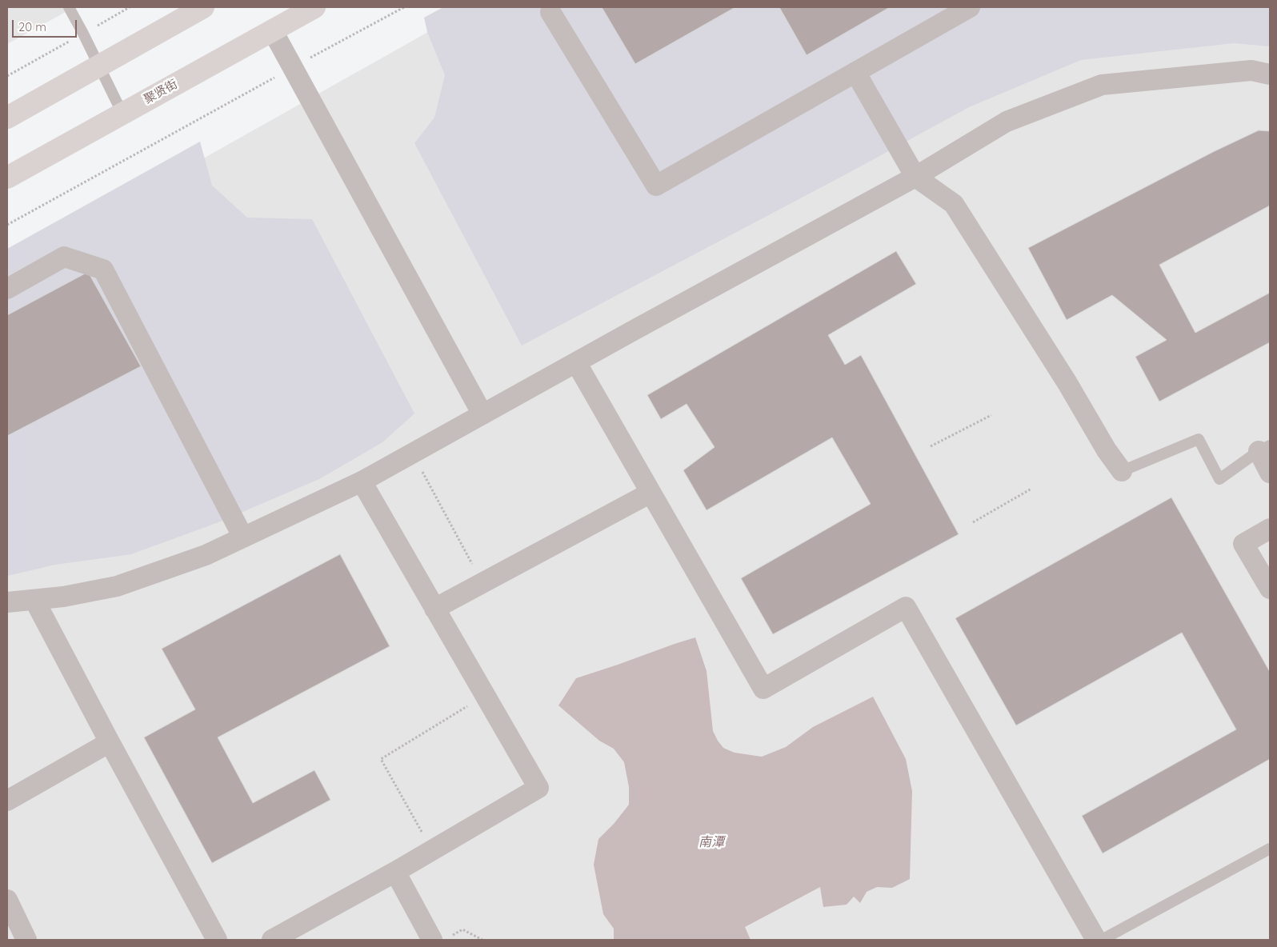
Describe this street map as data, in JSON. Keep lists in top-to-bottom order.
{
  "streets": {
    "main road": ["聚贤街"]
  },
  "water": ["南潭"],
  "scale_bar": "20 m"
}
